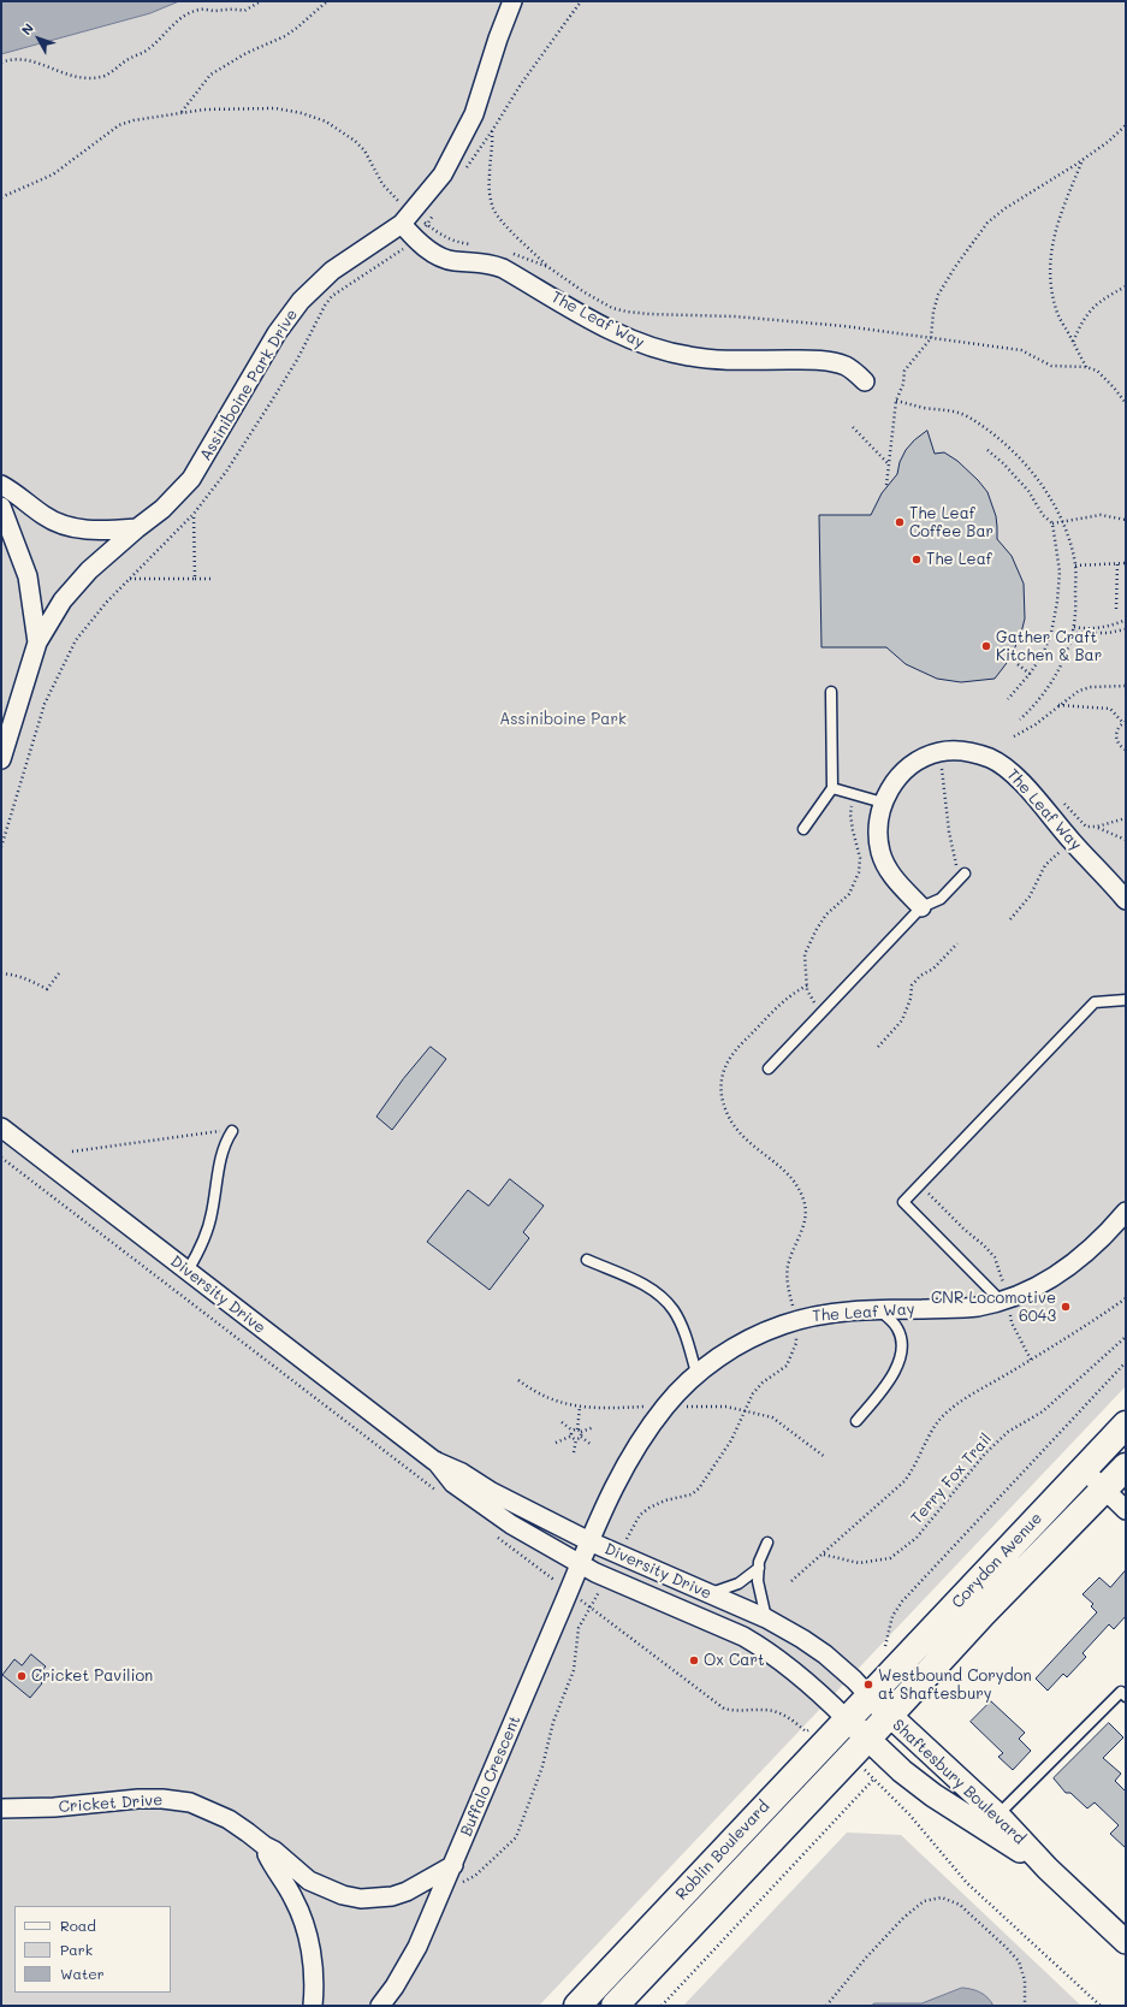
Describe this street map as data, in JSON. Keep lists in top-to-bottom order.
{
  "streets": {
    "main road": ["Corydon Avenue", "Roblin Boulevard"],
    "street": [
      "The Leaf Way",
      "Assiniboine Park Drive",
      "Diversity Drive",
      "Buffalo Crescent",
      "Shaftesbury Boulevard",
      "Cricket Drive"
    ],
    "path": ["Terry Fox Trail"]
  },
  "crossings": [
    ["The Leaf Way", "Assiniboine Park Drive"],
    ["The Leaf Way", "Diversity Drive"],
    ["The Leaf Way", "Buffalo Crescent"],
    ["Diversity Drive", "Corydon Avenue"],
    ["Diversity Drive", "Buffalo Crescent"],
    ["Diversity Drive", "Shaftesbury Boulevard"],
    ["Diversity Drive", "Roblin Boulevard"],
    ["Corydon Avenue", "Shaftesbury Boulevard"],
    ["Corydon Avenue", "Roblin Boulevard"],
    ["Buffalo Crescent", "Cricket Drive"],
    ["Shaftesbury Boulevard", "Roblin Boulevard"]
  ],
  "parks": ["Assiniboine Park"],
  "places": [
    "The Leaf Coffee Bar",
    "The Leaf",
    "Gather Craft Kitchen & Bar",
    "CNR Locomotive 6043",
    "Ox Cart",
    "Cricket Pavilion",
    "Westbound Corydon at Shaftesbury"
  ],
  "legend": ["Road", "Park", "Water"],
  "north": "top left"
}
